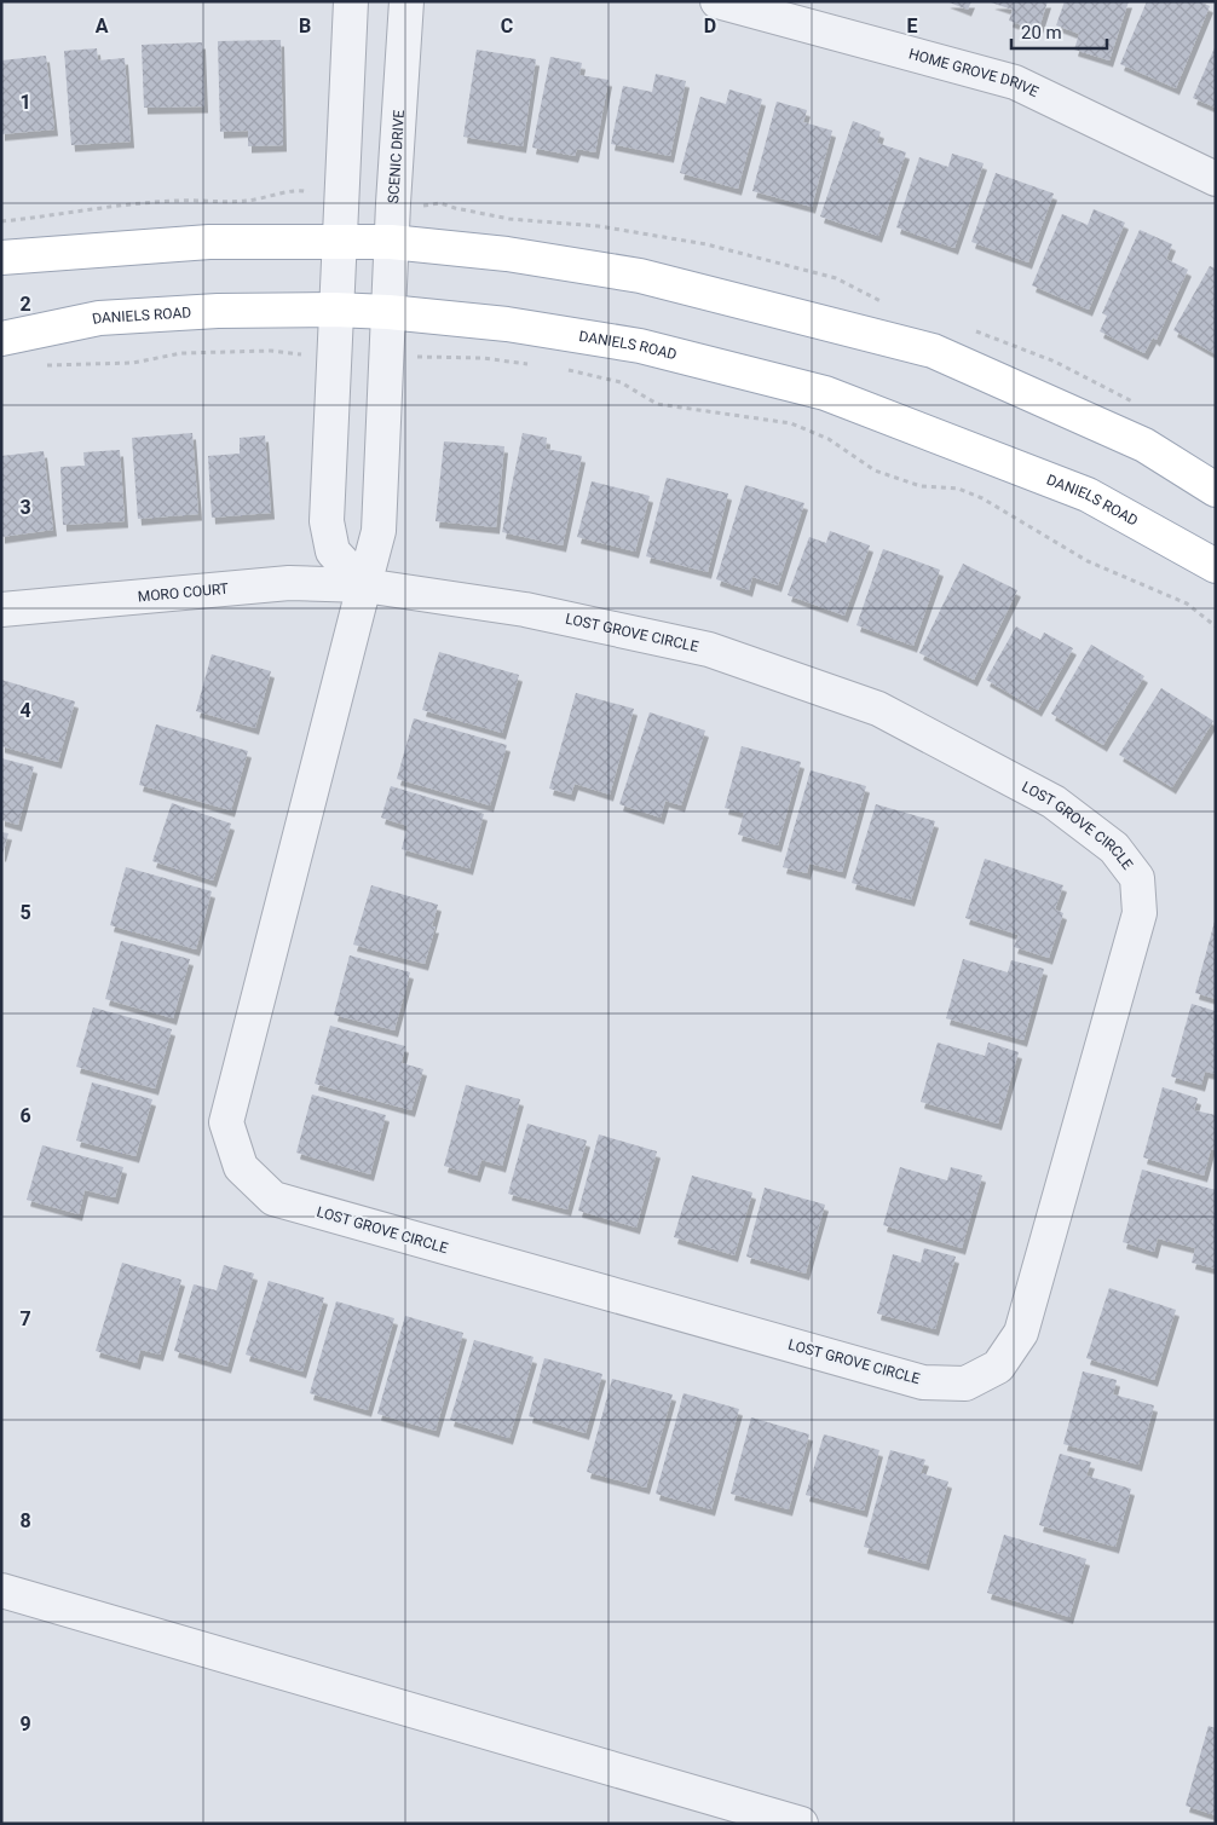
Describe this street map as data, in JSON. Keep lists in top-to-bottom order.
{
  "streets": {
    "main road": ["DANIELS ROAD"],
    "street": [
      "HOME GROVE DRIVE",
      "SCENIC DRIVE",
      "MORO COURT",
      "LOST GROVE CIRCLE"
    ]
  },
  "crossings": [
    ["SCENIC DRIVE", "DANIELS ROAD"],
    ["SCENIC DRIVE", "LOST GROVE CIRCLE"],
    ["DANIELS ROAD", "LOST GROVE CIRCLE"],
    ["MORO COURT", "LOST GROVE CIRCLE"]
  ],
  "scale_bar": "20 m",
  "grid": {
    "columns": [
      "A",
      "B",
      "C",
      "D",
      "E"
    ],
    "rows": [
      "1",
      "2",
      "3",
      "4",
      "5",
      "6",
      "7",
      "8",
      "9"
    ]
  }
}
